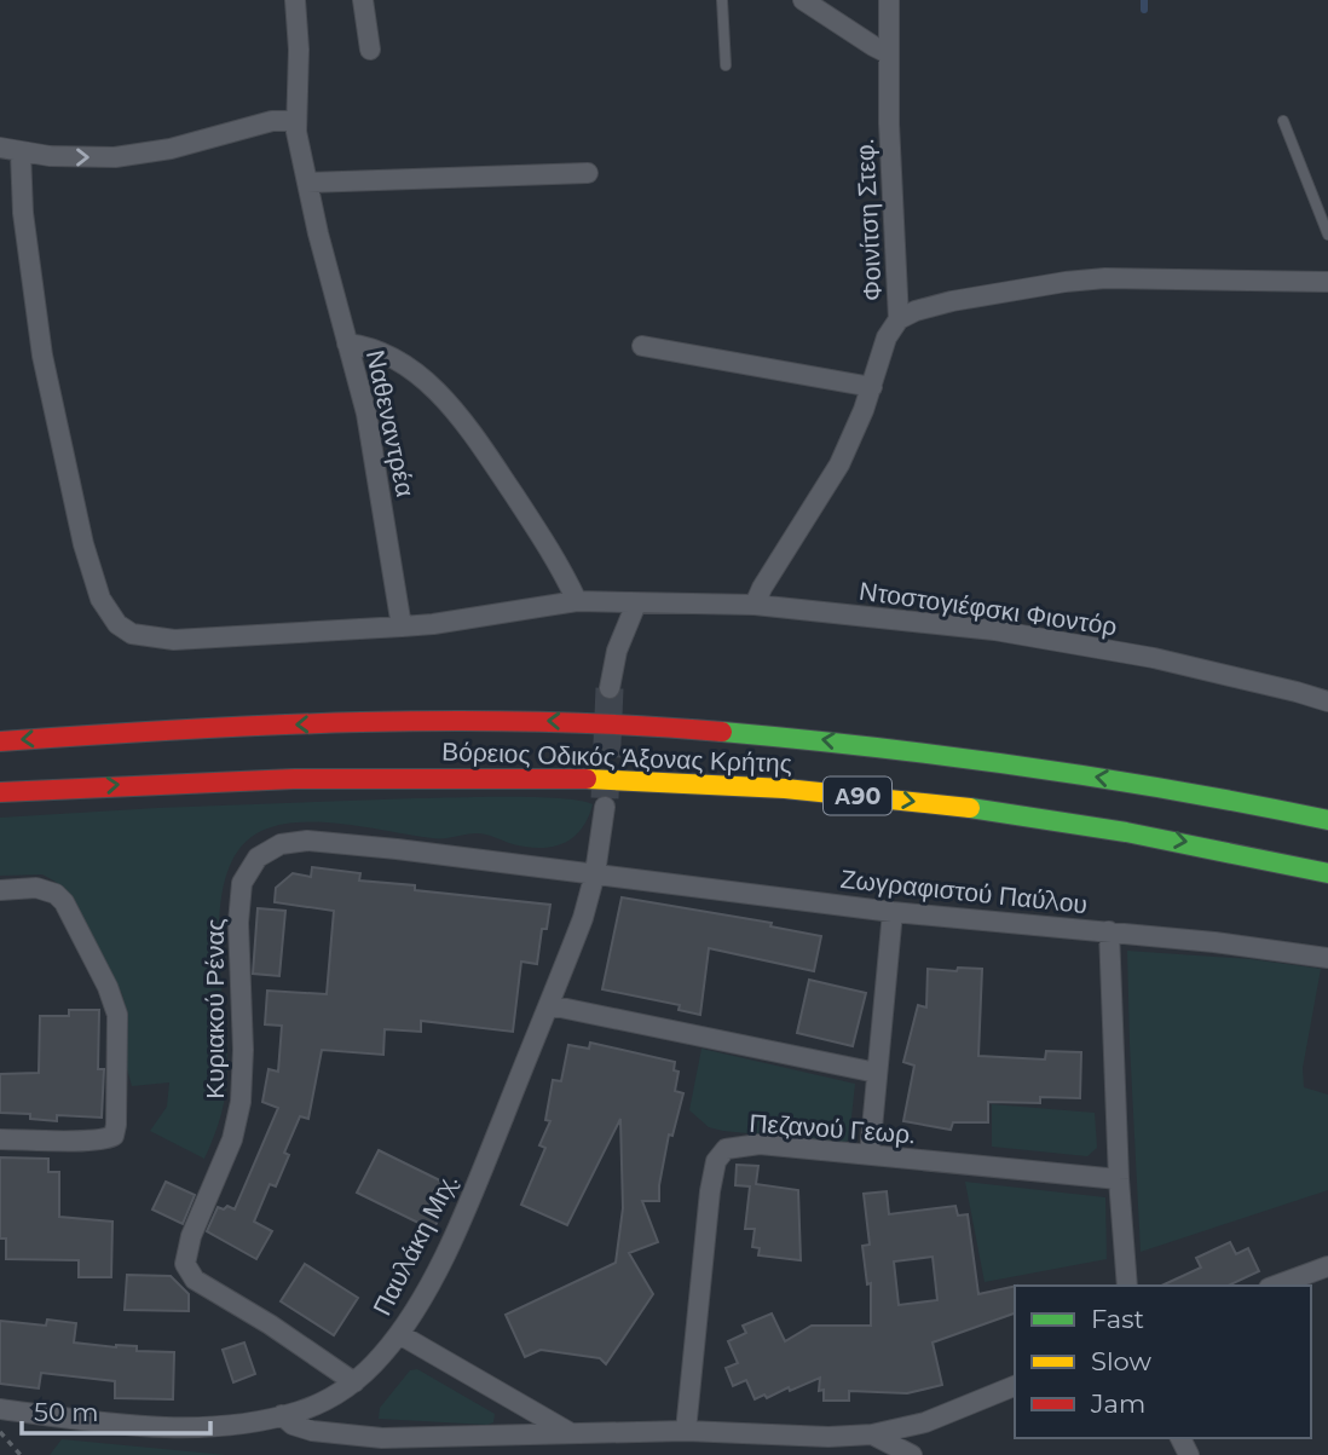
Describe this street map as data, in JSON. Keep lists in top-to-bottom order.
{
  "streets": {
    "highway": ["Βόρειος Οδικός Άξονας Κρήτης", "Α90"],
    "street": [
      "Φοινίτση Στεφ.",
      "Ναθεναντρέα",
      "Ντοστογιέφσκι Φιοντόρ",
      "Ζωγραφιστού Παύλου",
      "Κυριακού Ρένας",
      "Πεζανού Γεωρ.",
      "Παυλάκη Μιχ."
    ]
  },
  "crossings": [
    ["Φοινίτση Στεφ.", "Ντοστογιέφσκι Φιοντόρ"],
    ["Ζωγραφιστού Παύλου", "Κυριακού Ρένας"],
    ["Ζωγραφιστού Παύλου", "Παυλάκη Μιχ."],
    ["Κυριακού Ρένας", "Παυλάκη Μιχ."]
  ],
  "legend": ["Fast", "Slow", "Jam"],
  "scale_bar": "50 m"
}
